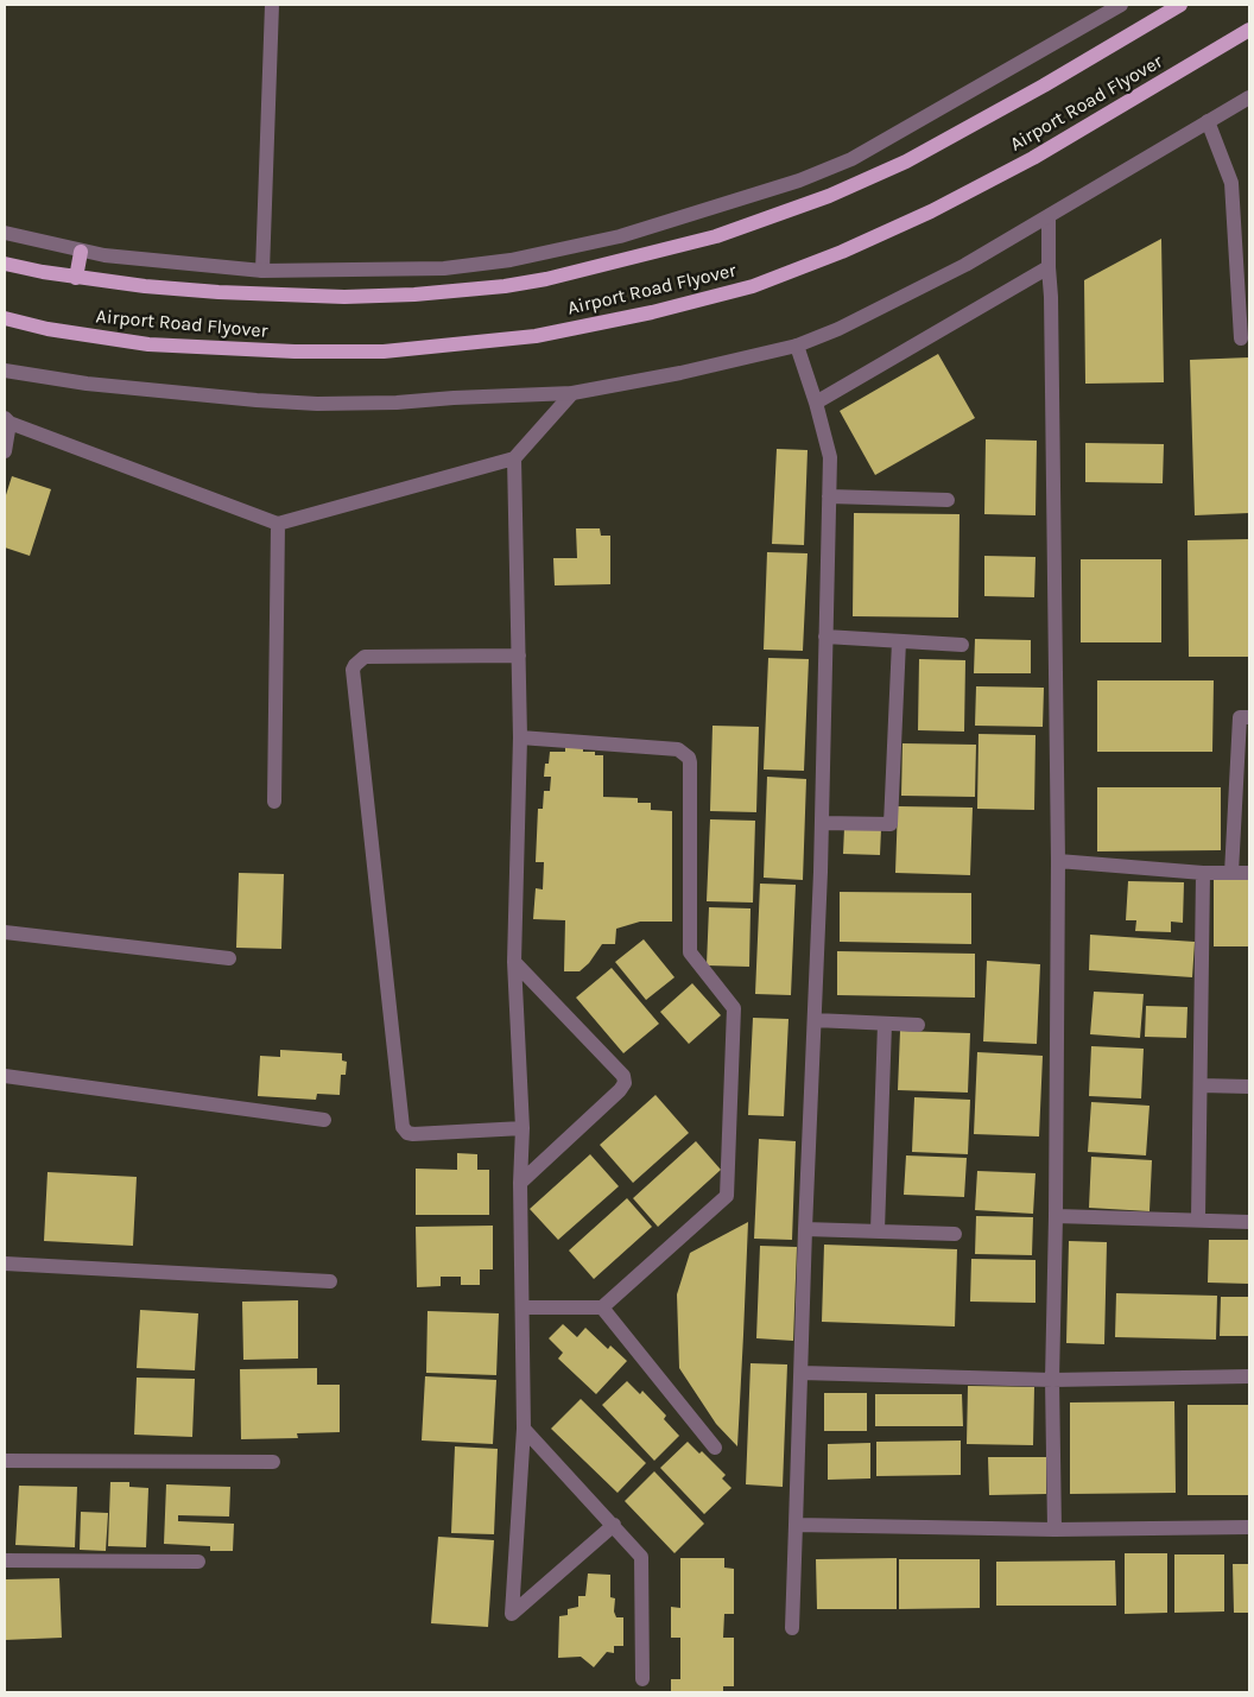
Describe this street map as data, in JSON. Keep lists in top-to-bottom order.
{
  "streets": {
    "main road": ["Airport Road Flyover"]
  }
}
